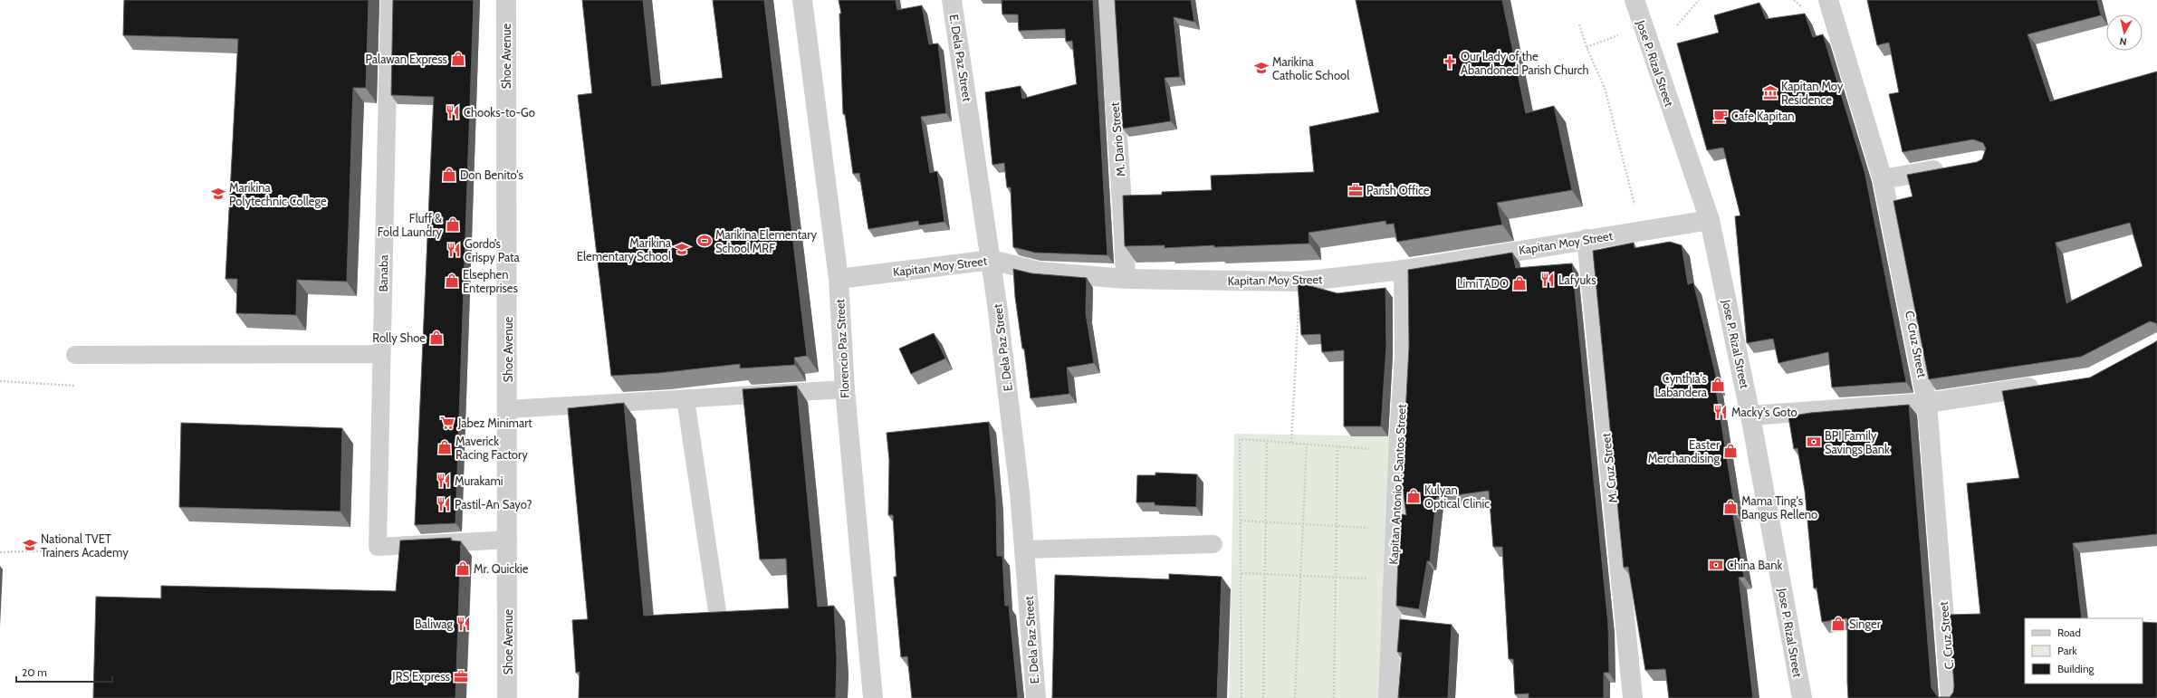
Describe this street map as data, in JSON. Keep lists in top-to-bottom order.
{
  "streets": {
    "street": [
      "Shoe Avenue",
      "E. Dela Paz Street",
      "Jose P. Rizal Street",
      "M. Dario Street",
      "Kapitan Moy Street",
      "C. Cruz Street",
      "Florencio Paz Street",
      "M. Cruz Street",
      "Kapitan Antonio P. Santos Street"
    ],
    "lane": ["Banaba"]
  },
  "crossings": [
    ["Shoe Avenue", "Banaba"],
    ["E. Dela Paz Street", "Kapitan Moy Street"],
    ["Jose P. Rizal Street", "Kapitan Moy Street"],
    ["M. Dario Street", "Kapitan Moy Street"],
    ["Kapitan Moy Street", "Florencio Paz Street"],
    ["Kapitan Moy Street", "M. Cruz Street"],
    ["Kapitan Moy Street", "Kapitan Antonio P. Santos Street"]
  ],
  "places": {
    "shop": [
      "Palawan Express",
      "Don Benito's",
      "Fluff & Fold Laundry",
      "Elsephen Enterprises",
      "LimiTADO",
      "Rolly Shoe",
      "Cynthia's Labandera",
      "Maverick Racing Factory",
      "Easter Merchandising",
      "Kulyan Optical Clinic",
      "Mama Ting's Bangus Relleno",
      "Mr. Quickie",
      "Singer"
    ],
    "church": ["Our Lady of the Abandoned Parish Church"],
    "school or university": [
      "Marikina Catholic School",
      "Marikina Polytechnic College",
      "Marikina Elementary School",
      "National TVET Trainers Academy"
    ],
    "museum": ["Kapitan Moy Residence"],
    "restaurant": [
      "Chooks-to-Go",
      "Gordo’s Crispy Pata",
      "Lafyuks",
      "Macky's Goto",
      "Murakami",
      "Pastil-An Sayo?",
      "Baliwag"
    ],
    "cafe": ["Cafe Kapitan"],
    "office": ["Parish Office", "JRS Express"],
    "sports": ["Marikina Elementary School MRF"],
    "supermarket": ["Jabez Minimart"],
    "bank": ["BPI Family Savings Bank", "China Bank"]
  },
  "legend": ["Road", "Park", "Building"],
  "scale_bar": "20 m",
  "north": "bottom"
}
